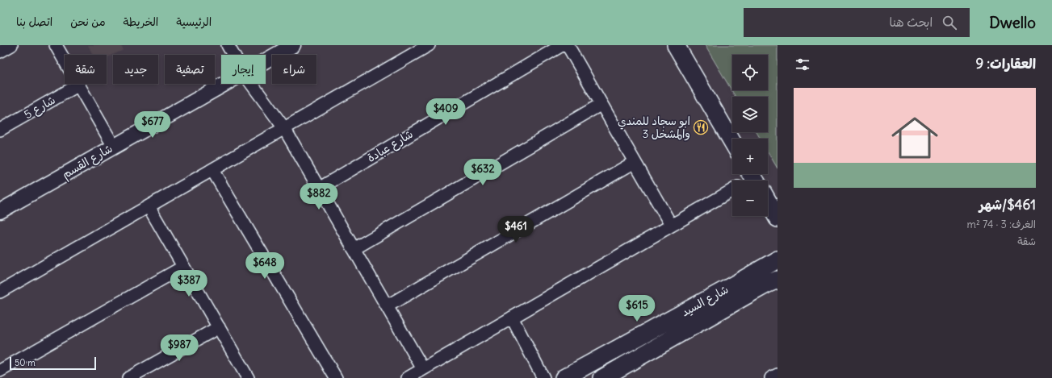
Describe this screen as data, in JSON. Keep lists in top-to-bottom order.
{
  "streets": {
    "main road": ["شارع السيد"],
    "street": ["شارع 5", "شارع عبادة", "شارع القسم"]
  },
  "places": {
    "restaurant": ["ابو سجاد للمندي والمشخل 3"]
  },
  "scale_bar": "50 m",
  "page": {
    "header": "Dwello",
    "search": "ابحث هنا",
    "nav": [
      "الرئيسية",
      "الخريطة",
      "من نحن",
      "اتصل بنا"
    ],
    "heading": "العقارات: 9",
    "map_buttons": ["+", "−"],
    "chip": [
      "شراء",
      "إيجار",
      "تصفية",
      "جديد",
      "شقة"
    ],
    "list": [
      {
        "name": "$461/شهر",
        "note": "الغرف: 3 · 74 m² · شقة"
      }
    ],
    "price": [
      "$409",
      "$677",
      "$632",
      "$882",
      "$461",
      "$648",
      "$387",
      "$615",
      "$987"
    ],
    "scale": "50 m"
  }
}
